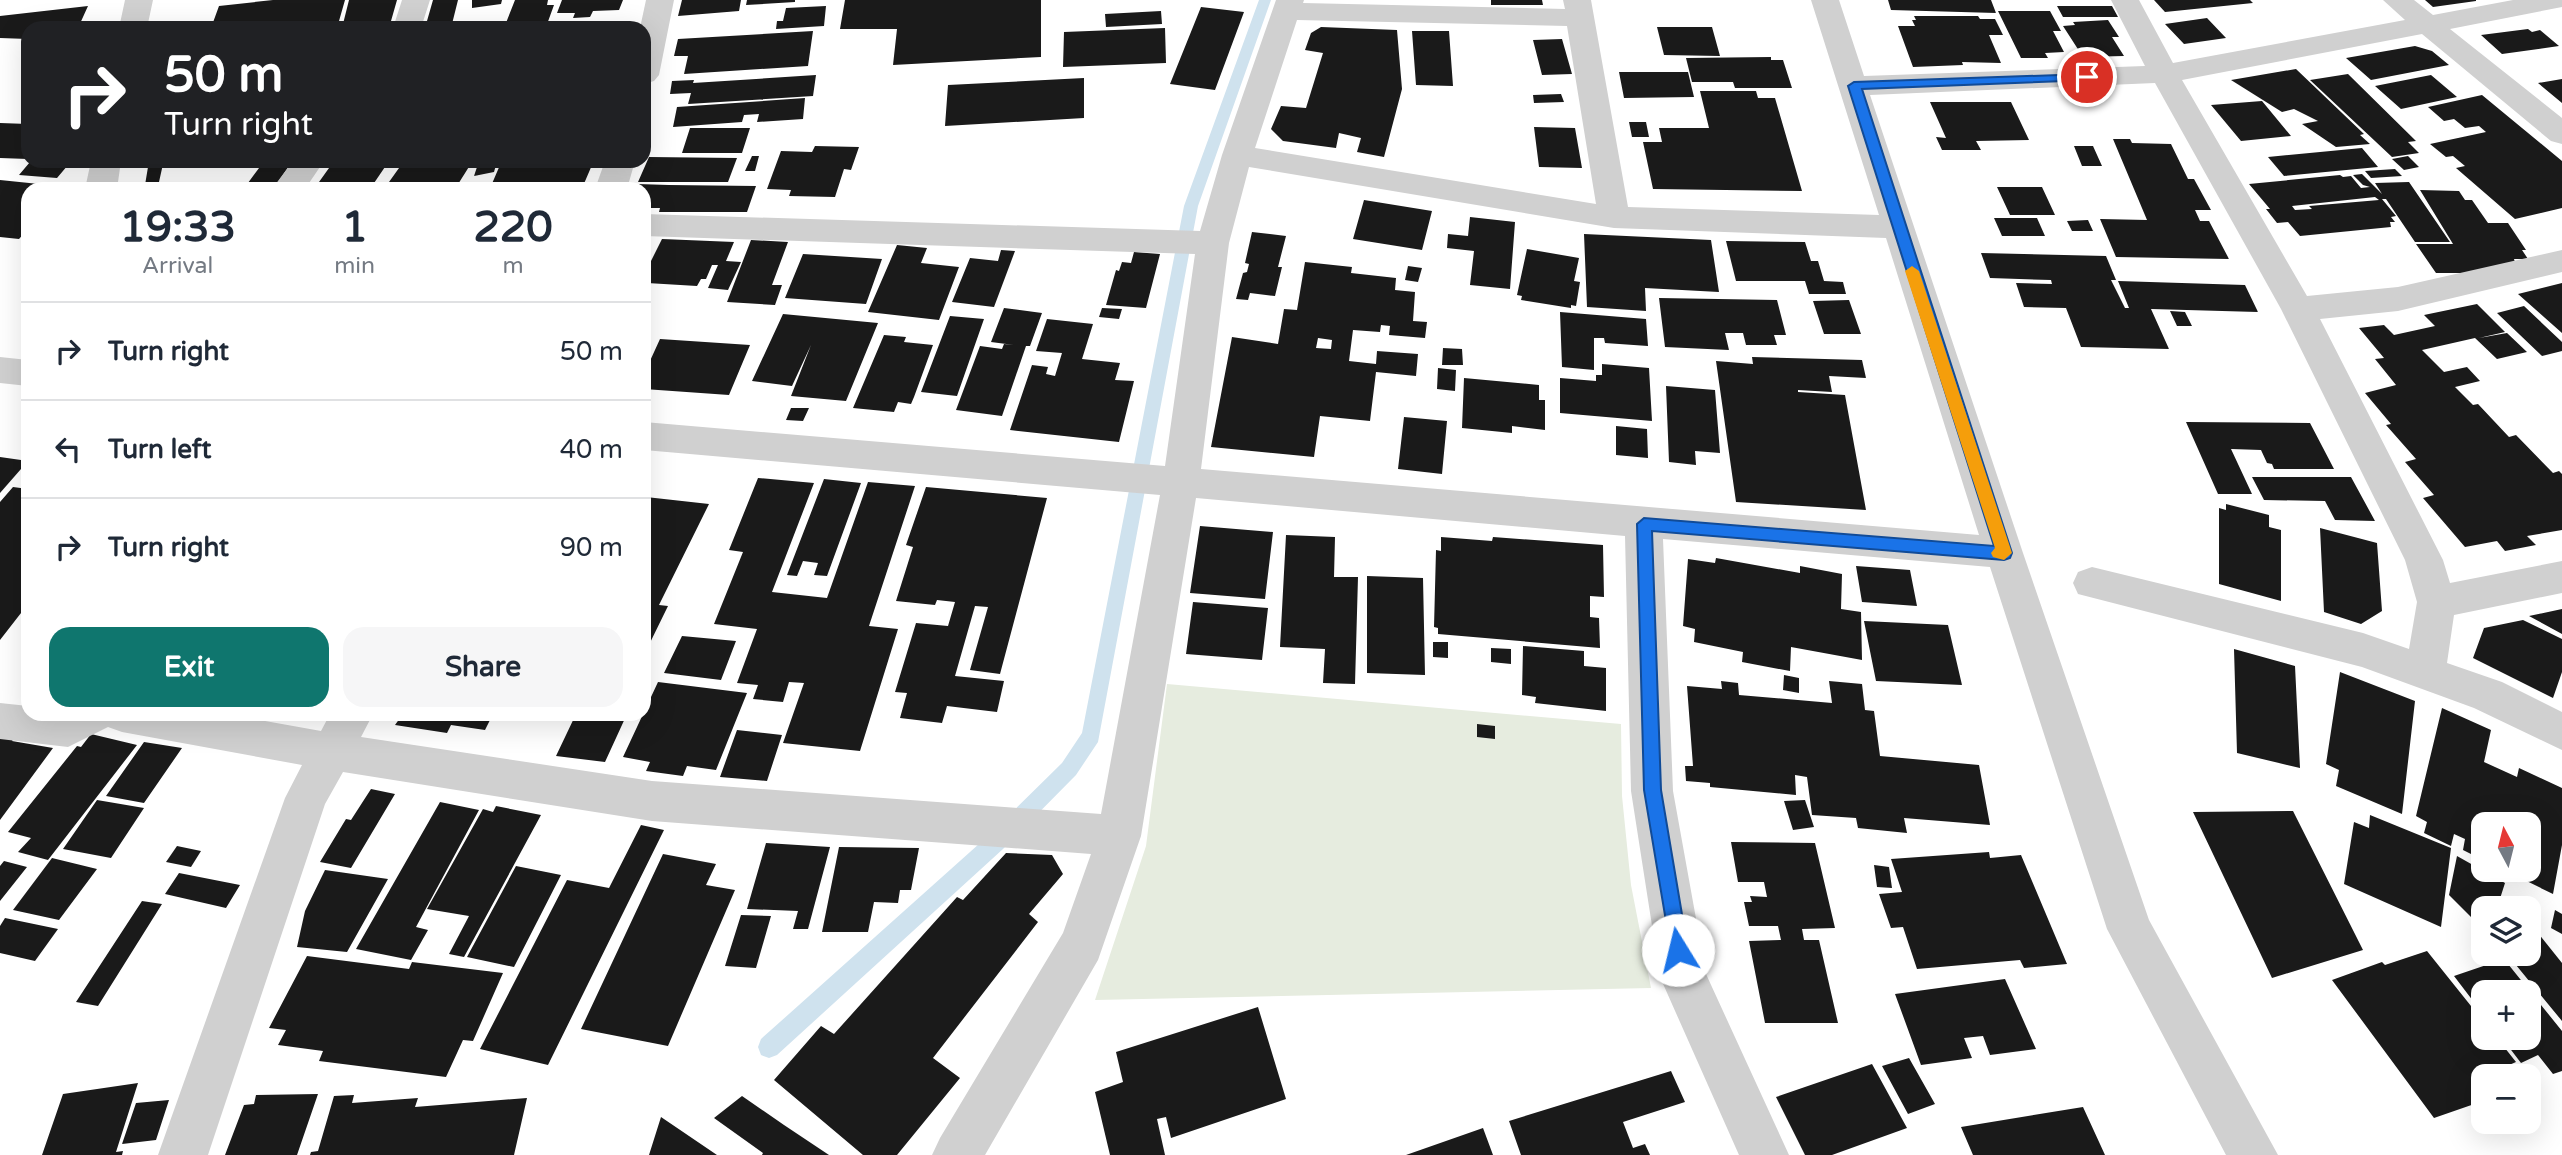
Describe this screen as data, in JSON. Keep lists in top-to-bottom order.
{
  "north": "top",
  "page": {
    "turn": ["50 m", "Turn right"],
    "eta": [
      "19:33",
      "Arrival",
      "1",
      "min",
      "220",
      "m"
    ],
    "list": [
      {
        "name": "Turn right",
        "value": "50 m"
      },
      {
        "name": "Turn left",
        "value": "40 m"
      },
      {
        "name": "Turn right",
        "value": "90 m"
      }
    ],
    "buttons": ["Exit", "Share"],
    "map_buttons": ["+", "−"]
  }
}
